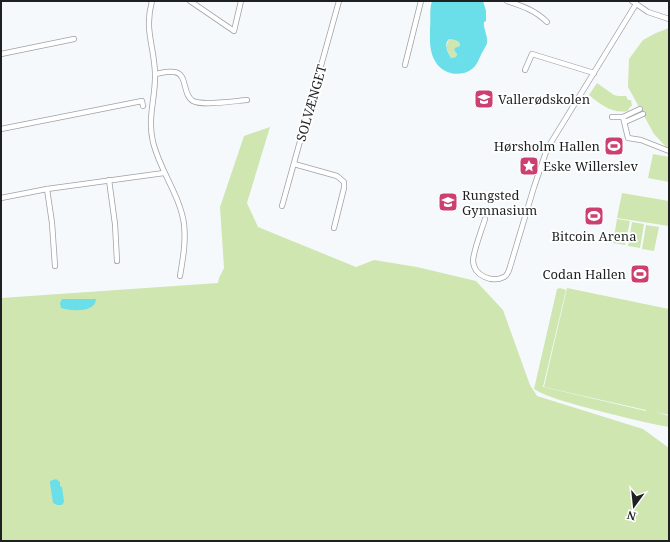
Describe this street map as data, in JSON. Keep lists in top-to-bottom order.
{
  "streets": {
    "street": ["SOLVÆNGET"]
  },
  "places": {
    "school or university": ["Vallerødskolen", "Rungsted Gymnasium"],
    "sports": ["Hørsholm Hallen", "Bitcoin Arena", "Codan Hallen"],
    "place": ["Eske Willerslev"]
  },
  "north": "bottom"
}
